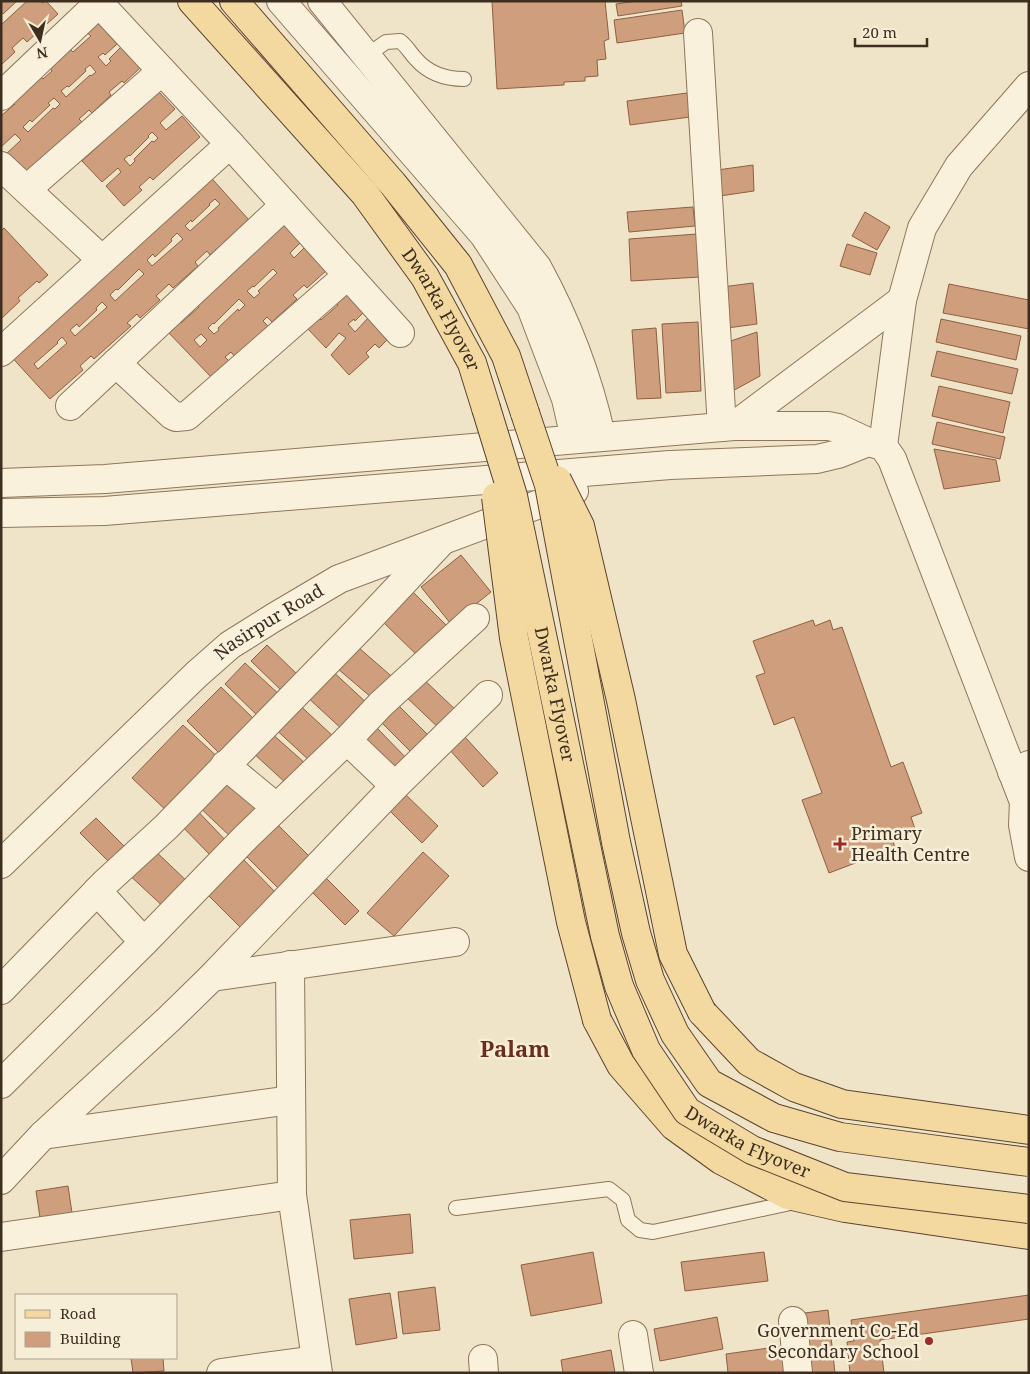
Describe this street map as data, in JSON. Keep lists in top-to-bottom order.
{
  "streets": {
    "main road": ["Dwarka Flyover"],
    "street": ["Nasirpur Road"]
  },
  "districts": ["Palam"],
  "places": {
    "health": ["Primary Health Centre"],
    "other": ["Government Co-Ed Secondary School"]
  },
  "legend": ["Road", "Building"],
  "scale_bar": "20 m",
  "north": "bottom"
}
